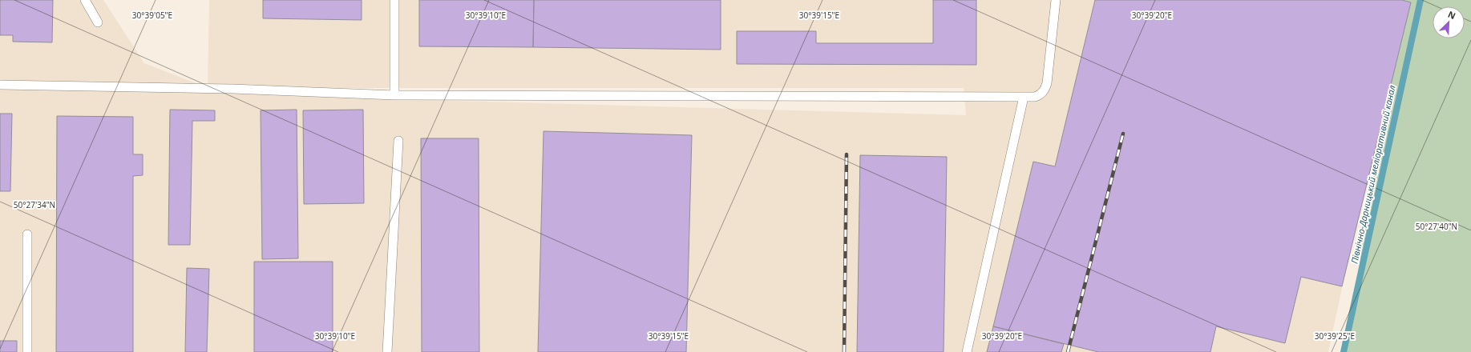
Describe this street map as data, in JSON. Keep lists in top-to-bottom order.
{
  "water": ["Північно-Дарницький меліоративний канал"],
  "north": "top right",
  "coordinates": [
    "30°39'05\"E",
    "30°39'10\"E",
    "30°39'15\"E",
    "30°39'20\"E",
    "50°27'34\"N",
    "50°27'40\"N",
    "30°39'25\"E"
  ]
}
